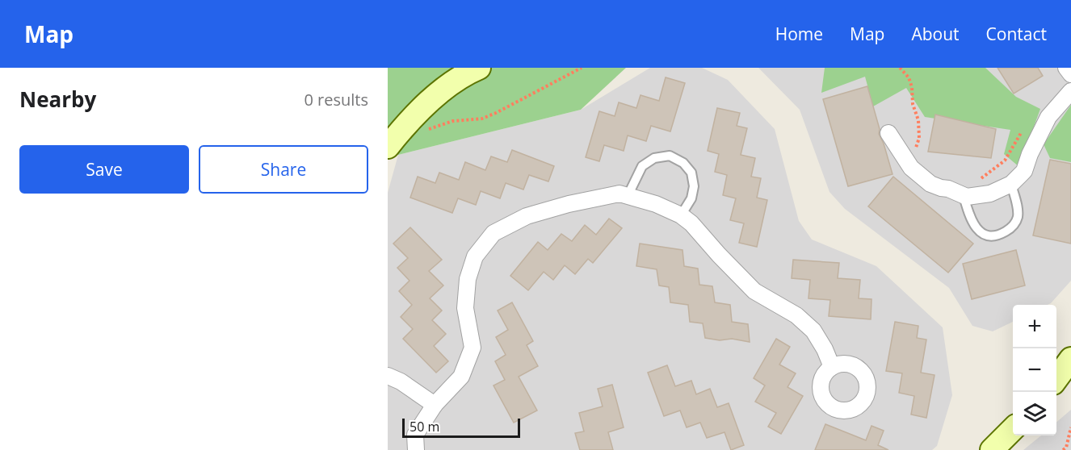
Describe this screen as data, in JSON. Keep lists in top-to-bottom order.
{
  "scale_bar": "50 m",
  "page": {
    "header": "Map",
    "nav": [
      "Home",
      "Map",
      "About",
      "Contact"
    ],
    "heading": ["Nearby", "0 results"],
    "buttons": ["Save", "Share"],
    "map_buttons": ["+", "−"],
    "scale": "50 m"
  }
}
